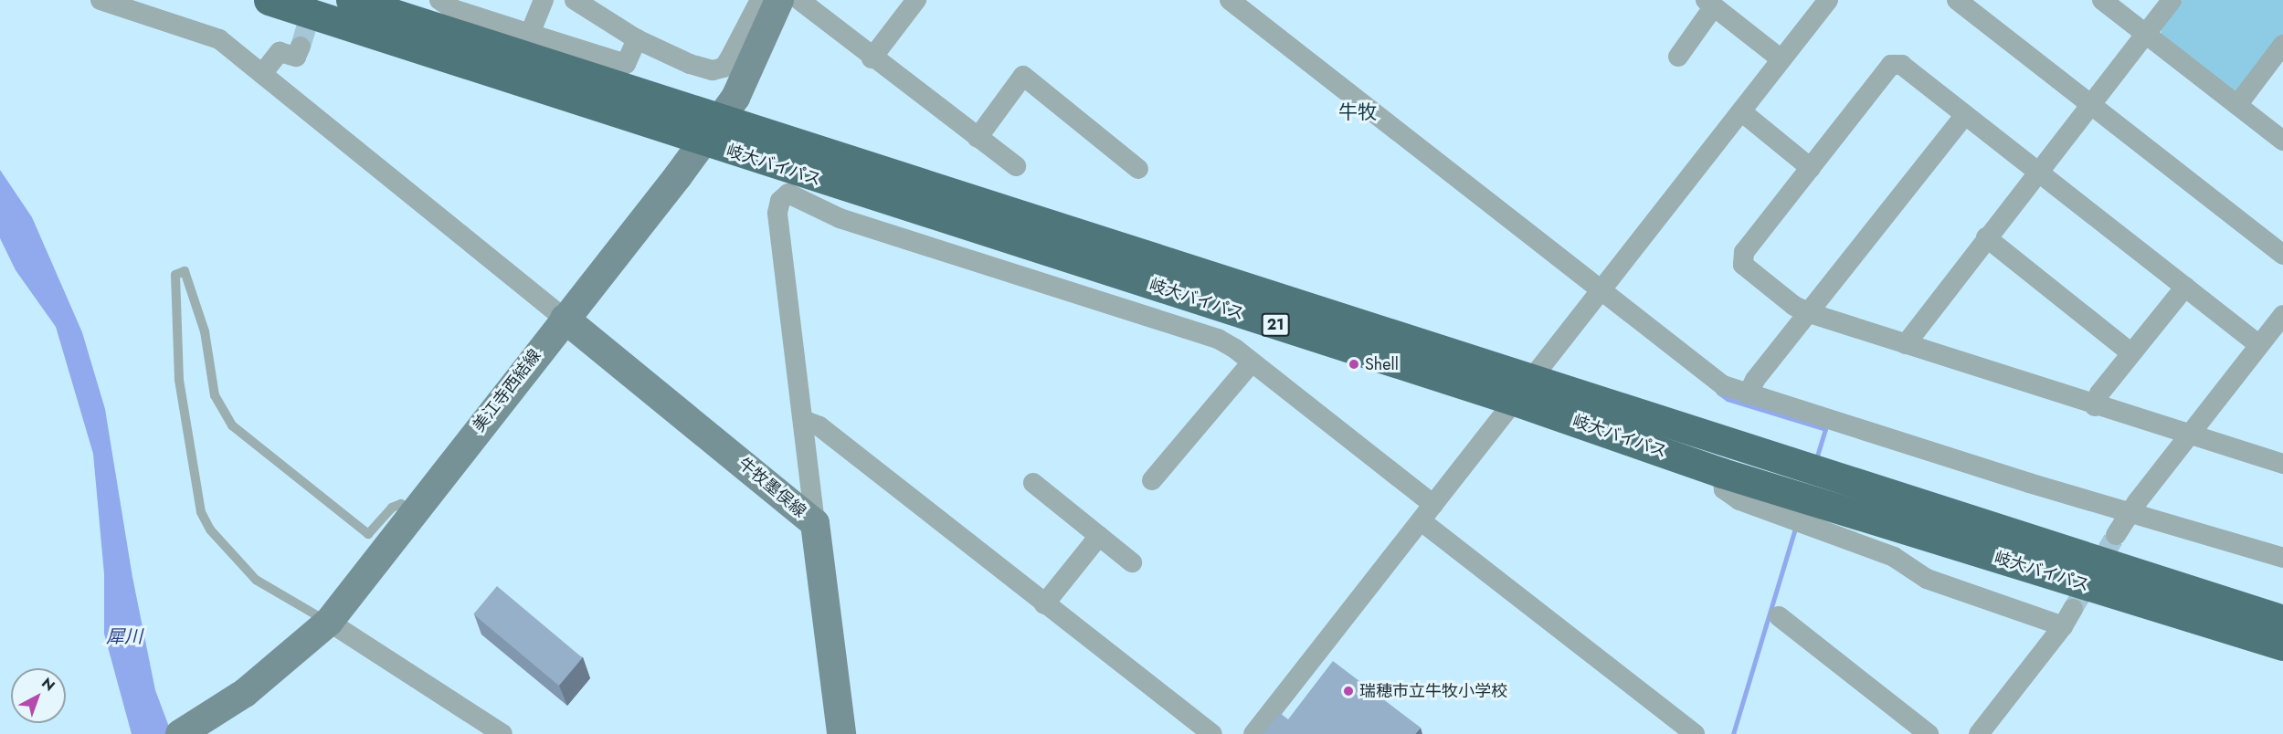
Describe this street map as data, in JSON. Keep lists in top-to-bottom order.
{
  "streets": {
    "highway": ["岐大バイパス", "21"],
    "main road": ["美江寺西結線", "牛牧墨俣線"]
  },
  "crossings": [
    ["岐大バイパス", "美江寺西結線"],
    ["美江寺西結線", "牛牧墨俣線"]
  ],
  "districts": ["牛牧"],
  "water": ["犀川"],
  "places": ["Shell", "瑞穂市立牛牧小学校"],
  "north": "top right"
}
